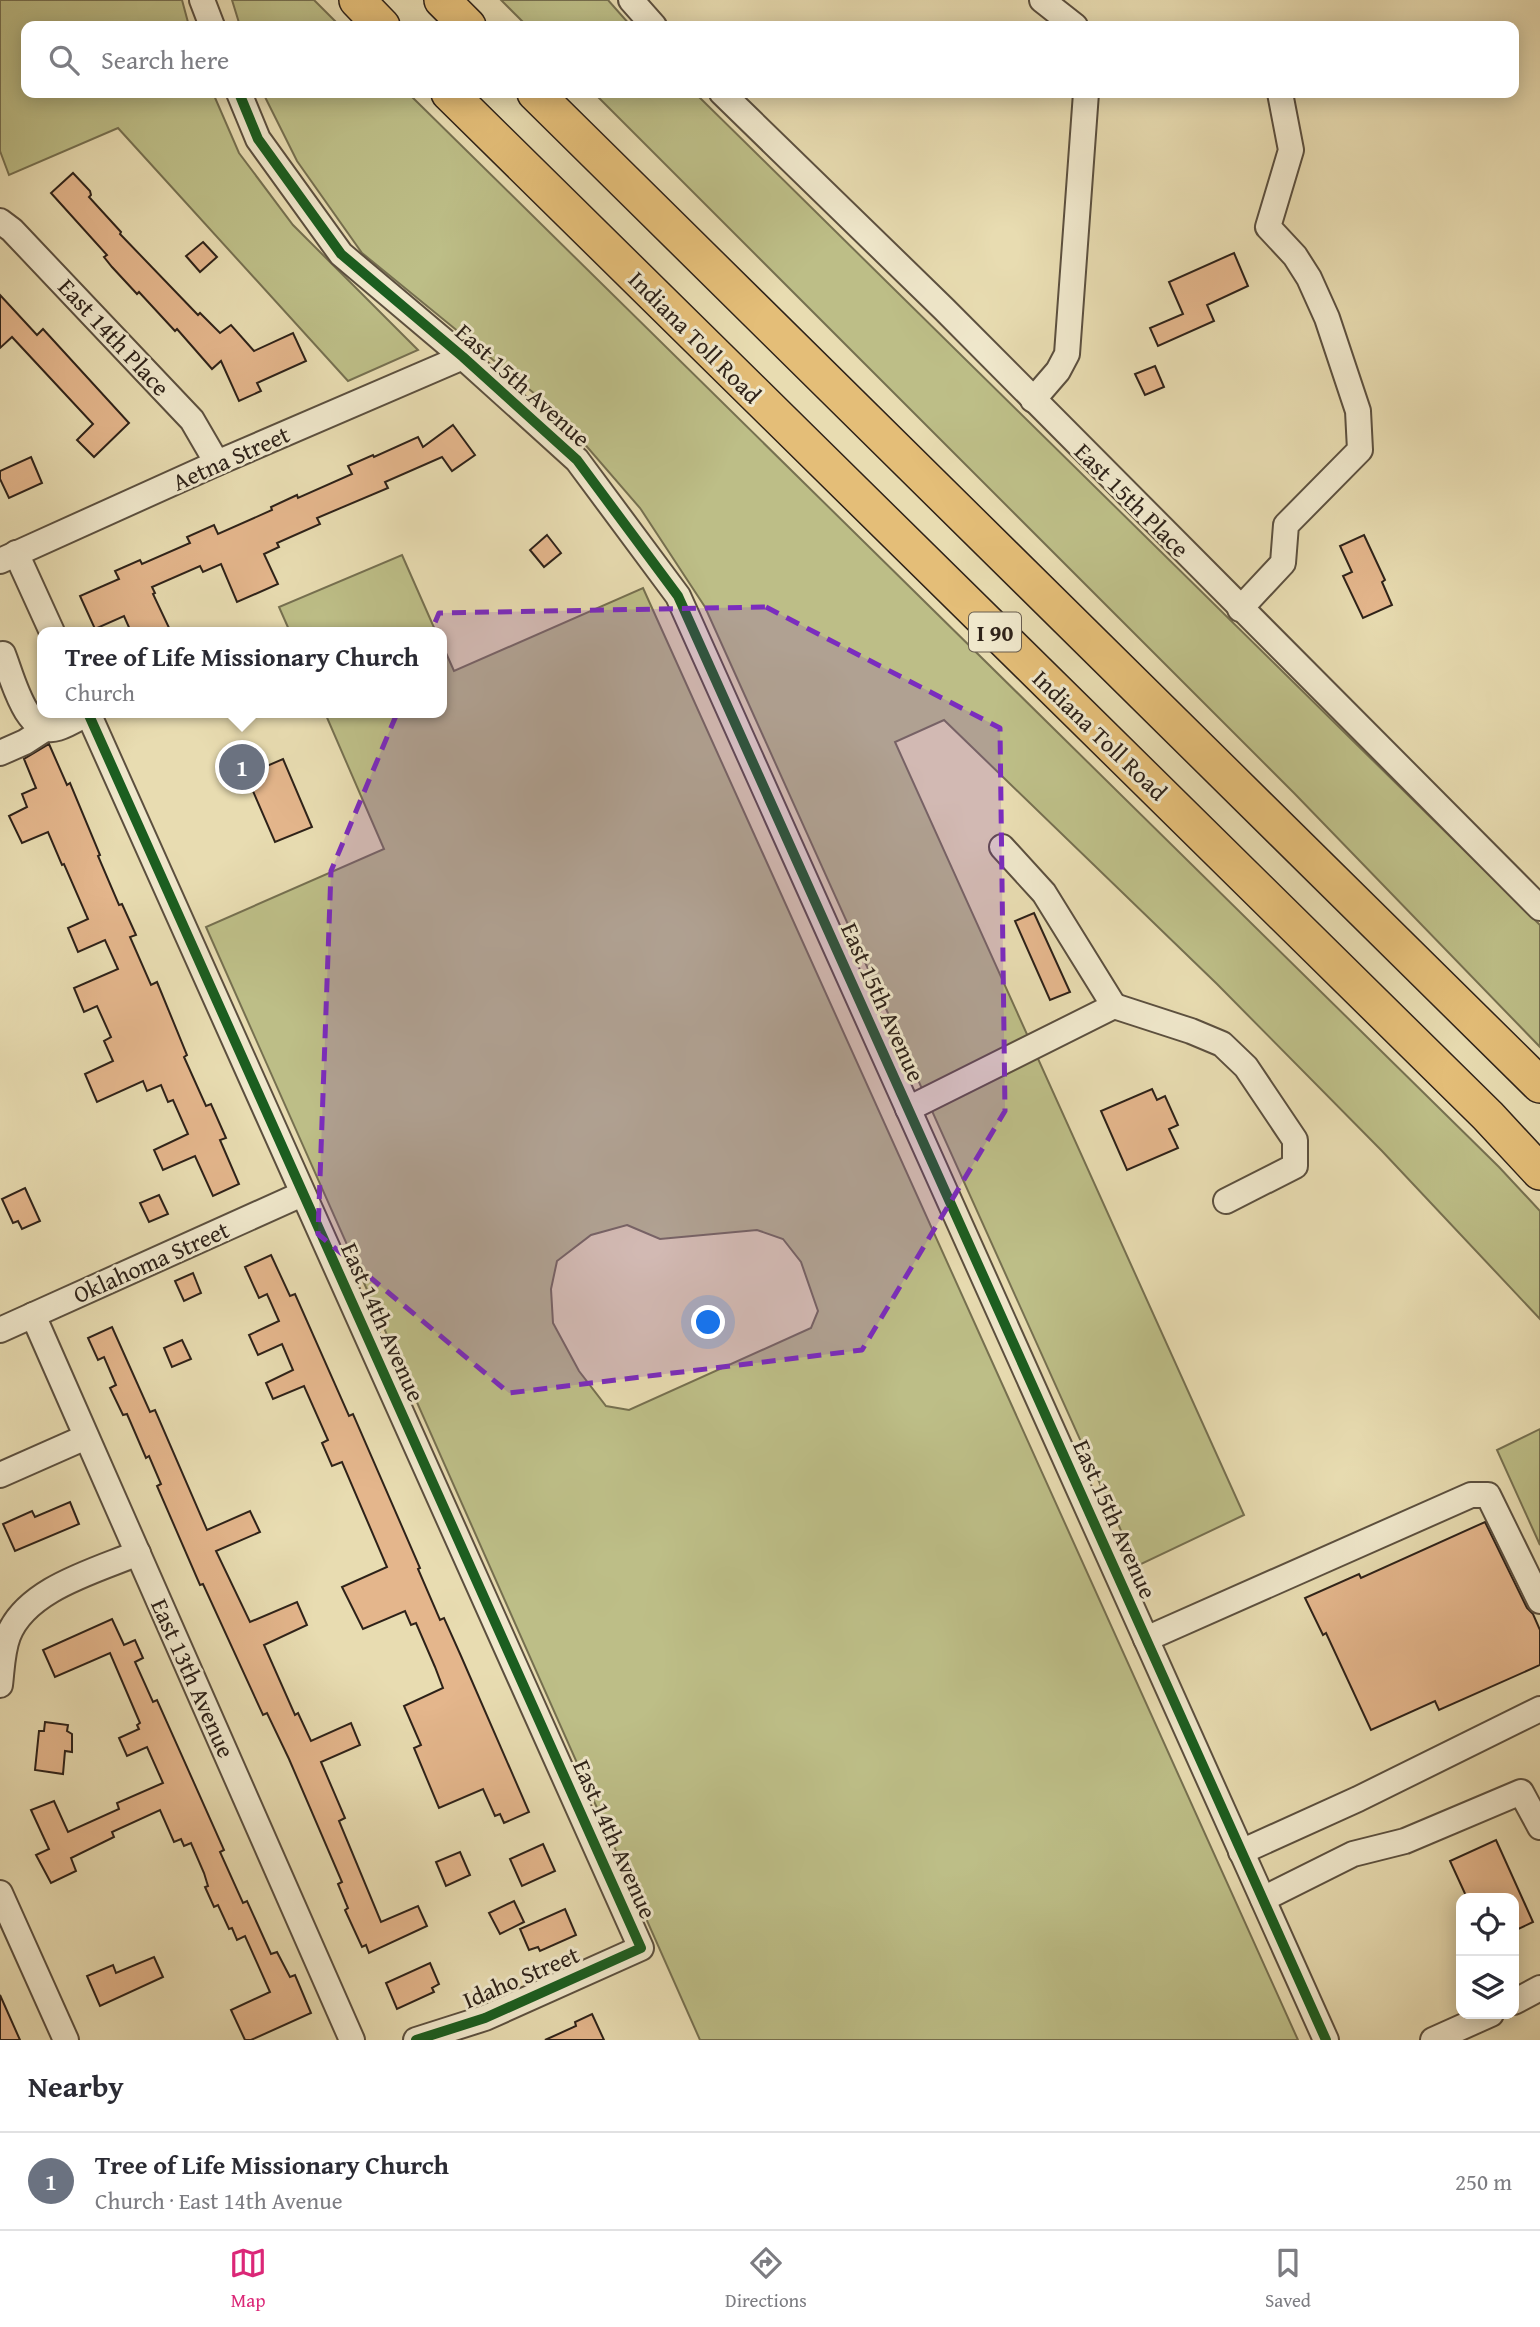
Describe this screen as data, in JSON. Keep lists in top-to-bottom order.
{
  "streets": {
    "highway": ["Indiana Toll Road", "I 90"],
    "street": [
      "East 14th Place",
      "East 15th Avenue",
      "Aetna Street",
      "East 15th Place",
      "Oklahoma Street",
      "East 14th Avenue",
      "East 13th Avenue",
      "Idaho Street"
    ]
  },
  "crossings": [
    ["East 14th Place", "Aetna Street"],
    ["East 15th Avenue", "Aetna Street"],
    ["Oklahoma Street", "East 14th Avenue"],
    ["Oklahoma Street", "East 13th Avenue"],
    ["East 14th Avenue", "Idaho Street"]
  ],
  "page": {
    "search": "Search here",
    "popup": ["Tree of Life Missionary Church", "Church"],
    "pins": "1",
    "heading": "Nearby",
    "list": [
      {
        "mark": "1",
        "name": "Tree of Life Missionary Church",
        "note": "Church · East 14th Avenue",
        "value": "250 m"
      }
    ],
    "nav": ["Map", "Directions", "Saved"]
  }
}
